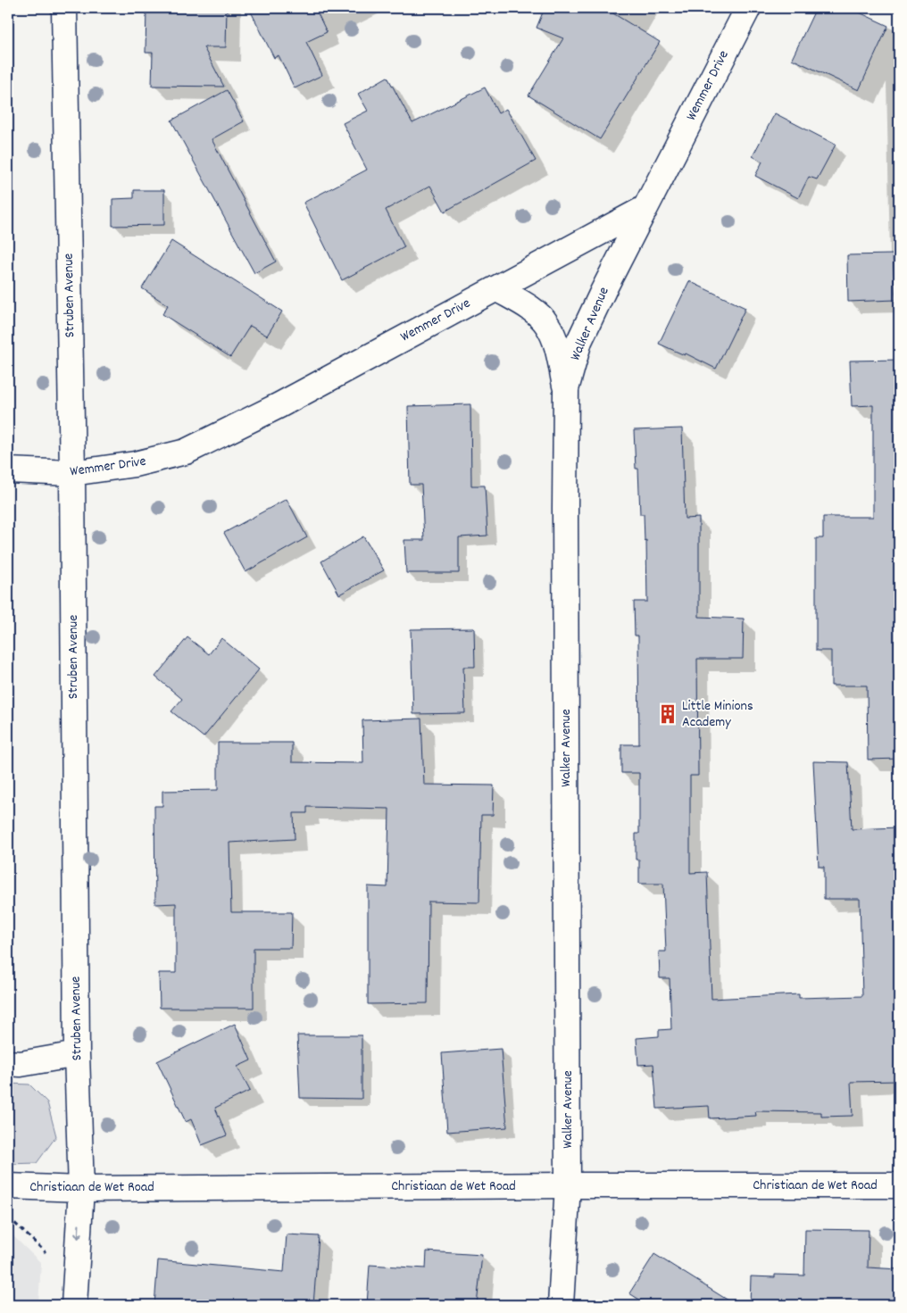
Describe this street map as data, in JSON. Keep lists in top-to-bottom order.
{
  "streets": {
    "street": [
      "Wemmer Drive",
      "Struben Avenue",
      "Walker Avenue",
      "Christiaan de Wet Road"
    ]
  },
  "crossings": [
    ["Wemmer Drive", "Struben Avenue"],
    ["Wemmer Drive", "Walker Avenue"],
    ["Struben Avenue", "Christiaan de Wet Road"],
    ["Walker Avenue", "Christiaan de Wet Road"]
  ],
  "places": {
    "building": ["Little Minions Academy"]
  }
}
